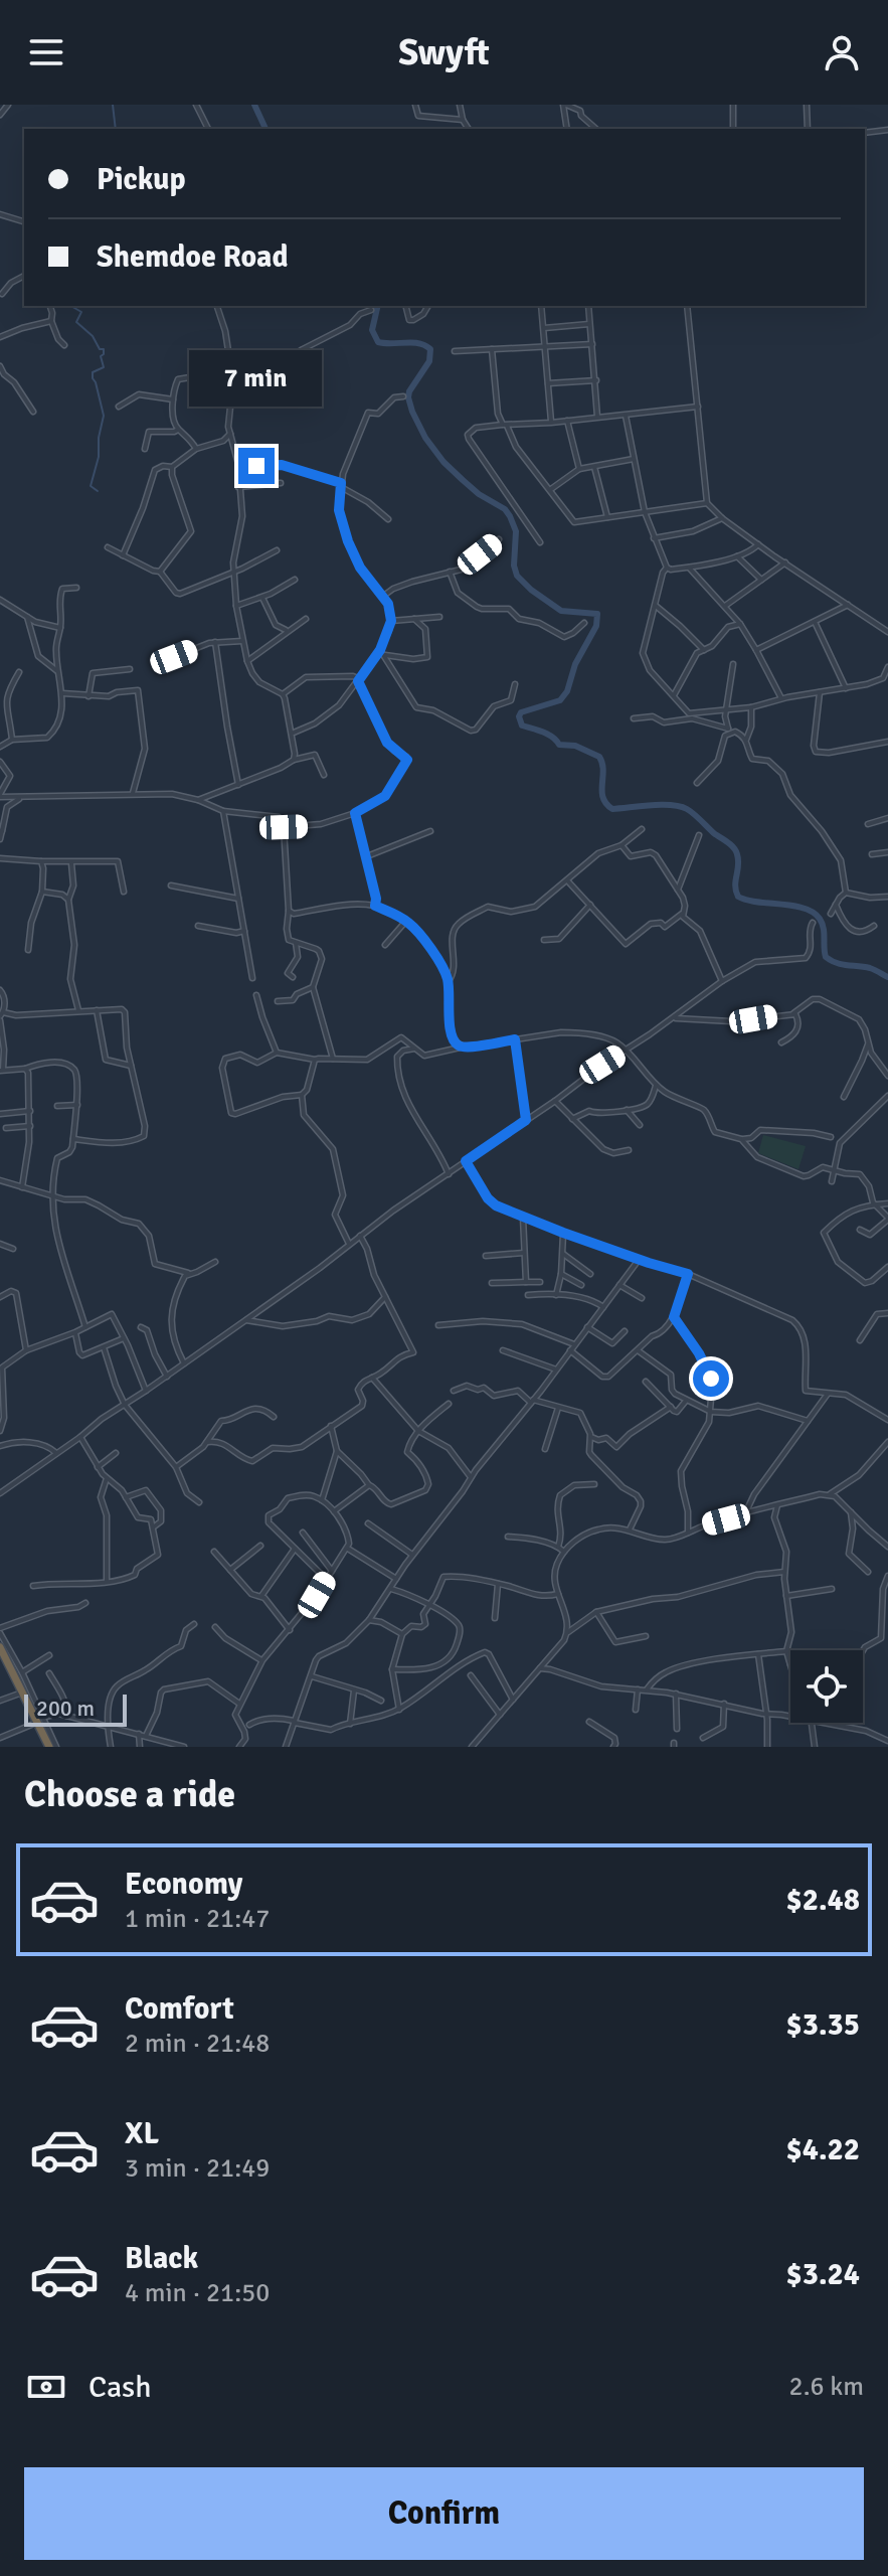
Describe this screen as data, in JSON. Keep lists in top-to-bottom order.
{
  "scale_bar": "200 m",
  "page": {
    "header": "Swyft",
    "banner": ["Pickup", "Shemdoe Road"],
    "bubble": "7 min",
    "scale": "200 m",
    "heading": "Choose a ride",
    "list": [
      {
        "name": "Economy",
        "note": "1 min · 21:47",
        "value": "$2.48"
      },
      {
        "name": "Comfort",
        "note": "2 min · 21:48",
        "value": "$3.35"
      },
      {
        "name": "XL",
        "note": "3 min · 21:49",
        "value": "$4.22"
      },
      {
        "name": "Black",
        "note": "4 min · 21:50",
        "value": "$3.24"
      }
    ],
    "pay": ["Cash", "2.6 km"],
    "buttons": "Confirm"
  }
}
